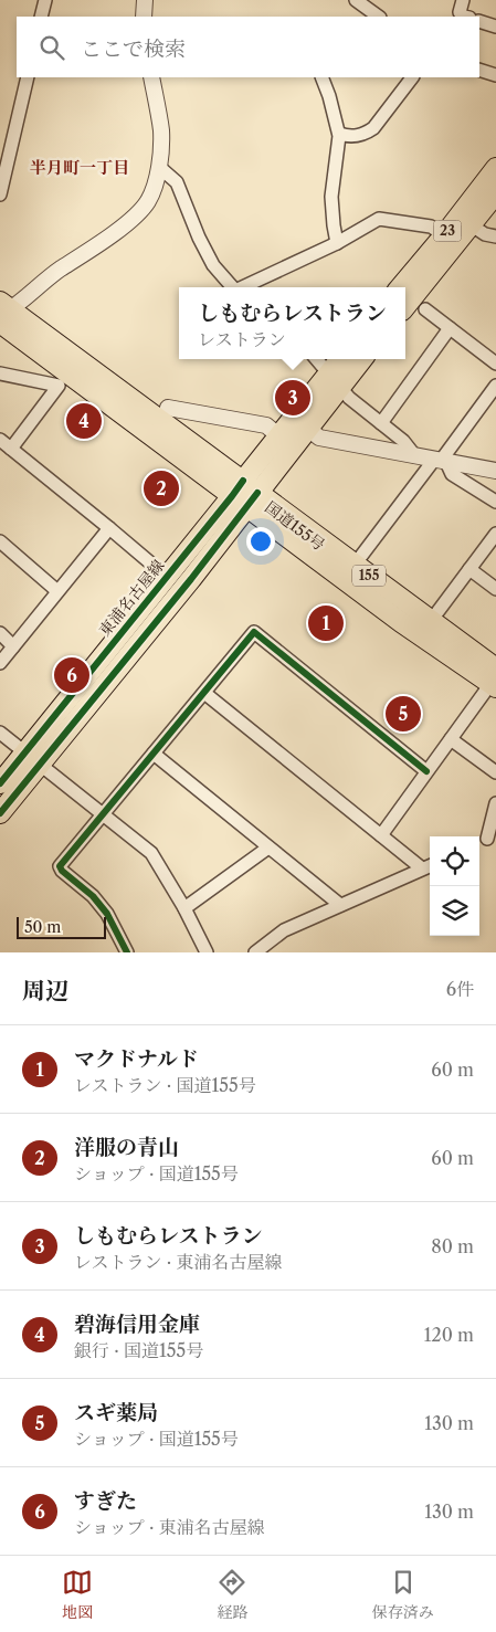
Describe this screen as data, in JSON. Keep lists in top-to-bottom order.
{
  "streets": {
    "main road": [
      "23",
      "国道155号",
      "155",
      "東浦名古屋線"
    ]
  },
  "crossings": [
    ["国道155号", "東浦名古屋線"]
  ],
  "districts": ["半月町一丁目"],
  "scale_bar": "50 m",
  "page": {
    "search": "ここで検索",
    "popup": ["しもむらレストラン", "レストラン"],
    "pins": [
      "3",
      "4",
      "2",
      "1",
      "6",
      "5"
    ],
    "scale": "50 m",
    "heading": ["周辺", "6件"],
    "list": [
      {
        "mark": "1",
        "name": "マクドナルド",
        "note": "レストラン · 国道155号",
        "value": "60 m"
      },
      {
        "mark": "2",
        "name": "洋服の青山",
        "note": "ショップ · 国道155号",
        "value": "60 m"
      },
      {
        "mark": "3",
        "name": "しもむらレストラン",
        "note": "レストラン · 東浦名古屋線",
        "value": "80 m"
      },
      {
        "mark": "4",
        "name": "碧海信用金庫",
        "note": "銀行 · 国道155号",
        "value": "120 m"
      },
      {
        "mark": "5",
        "name": "スギ薬局",
        "note": "ショップ · 国道155号",
        "value": "130 m"
      },
      {
        "mark": "6",
        "name": "すぎた",
        "note": "ショップ · 東浦名古屋線",
        "value": "130 m"
      }
    ],
    "nav": ["地図", "経路", "保存済み"]
  }
}
